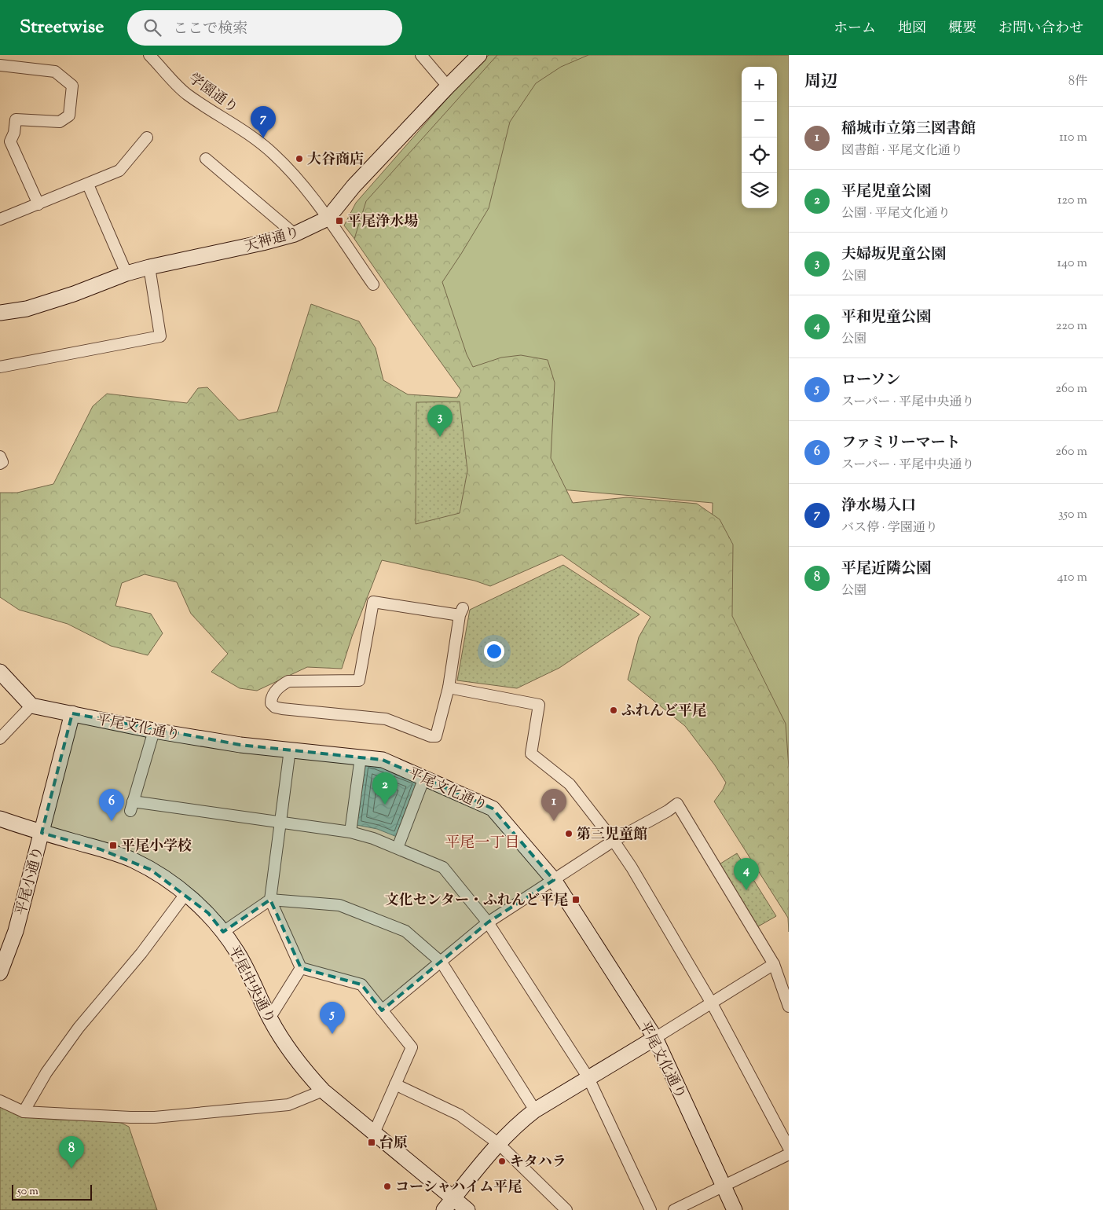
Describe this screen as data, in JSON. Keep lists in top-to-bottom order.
{
  "streets": {
    "street": [
      "学園通り",
      "天神通り",
      "平尾文化通り",
      "平尾小通り",
      "平尾中央通り"
    ]
  },
  "crossings": [
    ["学園通り", "天神通り"],
    ["平尾文化通り", "平尾小通り"],
    ["平尾小通り", "平尾中央通り"]
  ],
  "districts": ["平尾一丁目"],
  "places": {
    "other": [
      "大谷商店",
      "ふれんど平尾",
      "第三児童館",
      "キタハラ",
      "コーシャハイム平尾"
    ],
    "transit": [
      "平尾浄水場",
      "平尾小学校",
      "文化センター・ふれんど平尾",
      "台原"
    ]
  },
  "scale_bar": "50 m",
  "page": {
    "header": "Streetwise",
    "search": "ここで検索",
    "nav": [
      "ホーム",
      "地図",
      "概要",
      "お問い合わせ"
    ],
    "heading": ["周辺", "8件"],
    "map_buttons": ["+", "−"],
    "pins": [
      "7",
      "3",
      "2",
      "1",
      "6",
      "4",
      "5",
      "8"
    ],
    "list": [
      {
        "mark": "1",
        "name": "稲城市立第三図書館",
        "note": "図書館 · 平尾文化通り",
        "value": "110 m"
      },
      {
        "mark": "2",
        "name": "平尾児童公園",
        "note": "公園 · 平尾文化通り",
        "value": "120 m"
      },
      {
        "mark": "3",
        "name": "夫婦坂児童公園",
        "note": "公園",
        "value": "140 m"
      },
      {
        "mark": "4",
        "name": "平和児童公園",
        "note": "公園",
        "value": "220 m"
      },
      {
        "mark": "5",
        "name": "ローソン",
        "note": "スーパー · 平尾中央通り",
        "value": "260 m"
      },
      {
        "mark": "6",
        "name": "ファミリーマート",
        "note": "スーパー · 平尾中央通り",
        "value": "260 m"
      },
      {
        "mark": "7",
        "name": "浄水場入口",
        "note": "バス停 · 学園通り",
        "value": "350 m"
      },
      {
        "mark": "8",
        "name": "平尾近隣公園",
        "note": "公園",
        "value": "410 m"
      }
    ],
    "scale": "50 m"
  }
}
